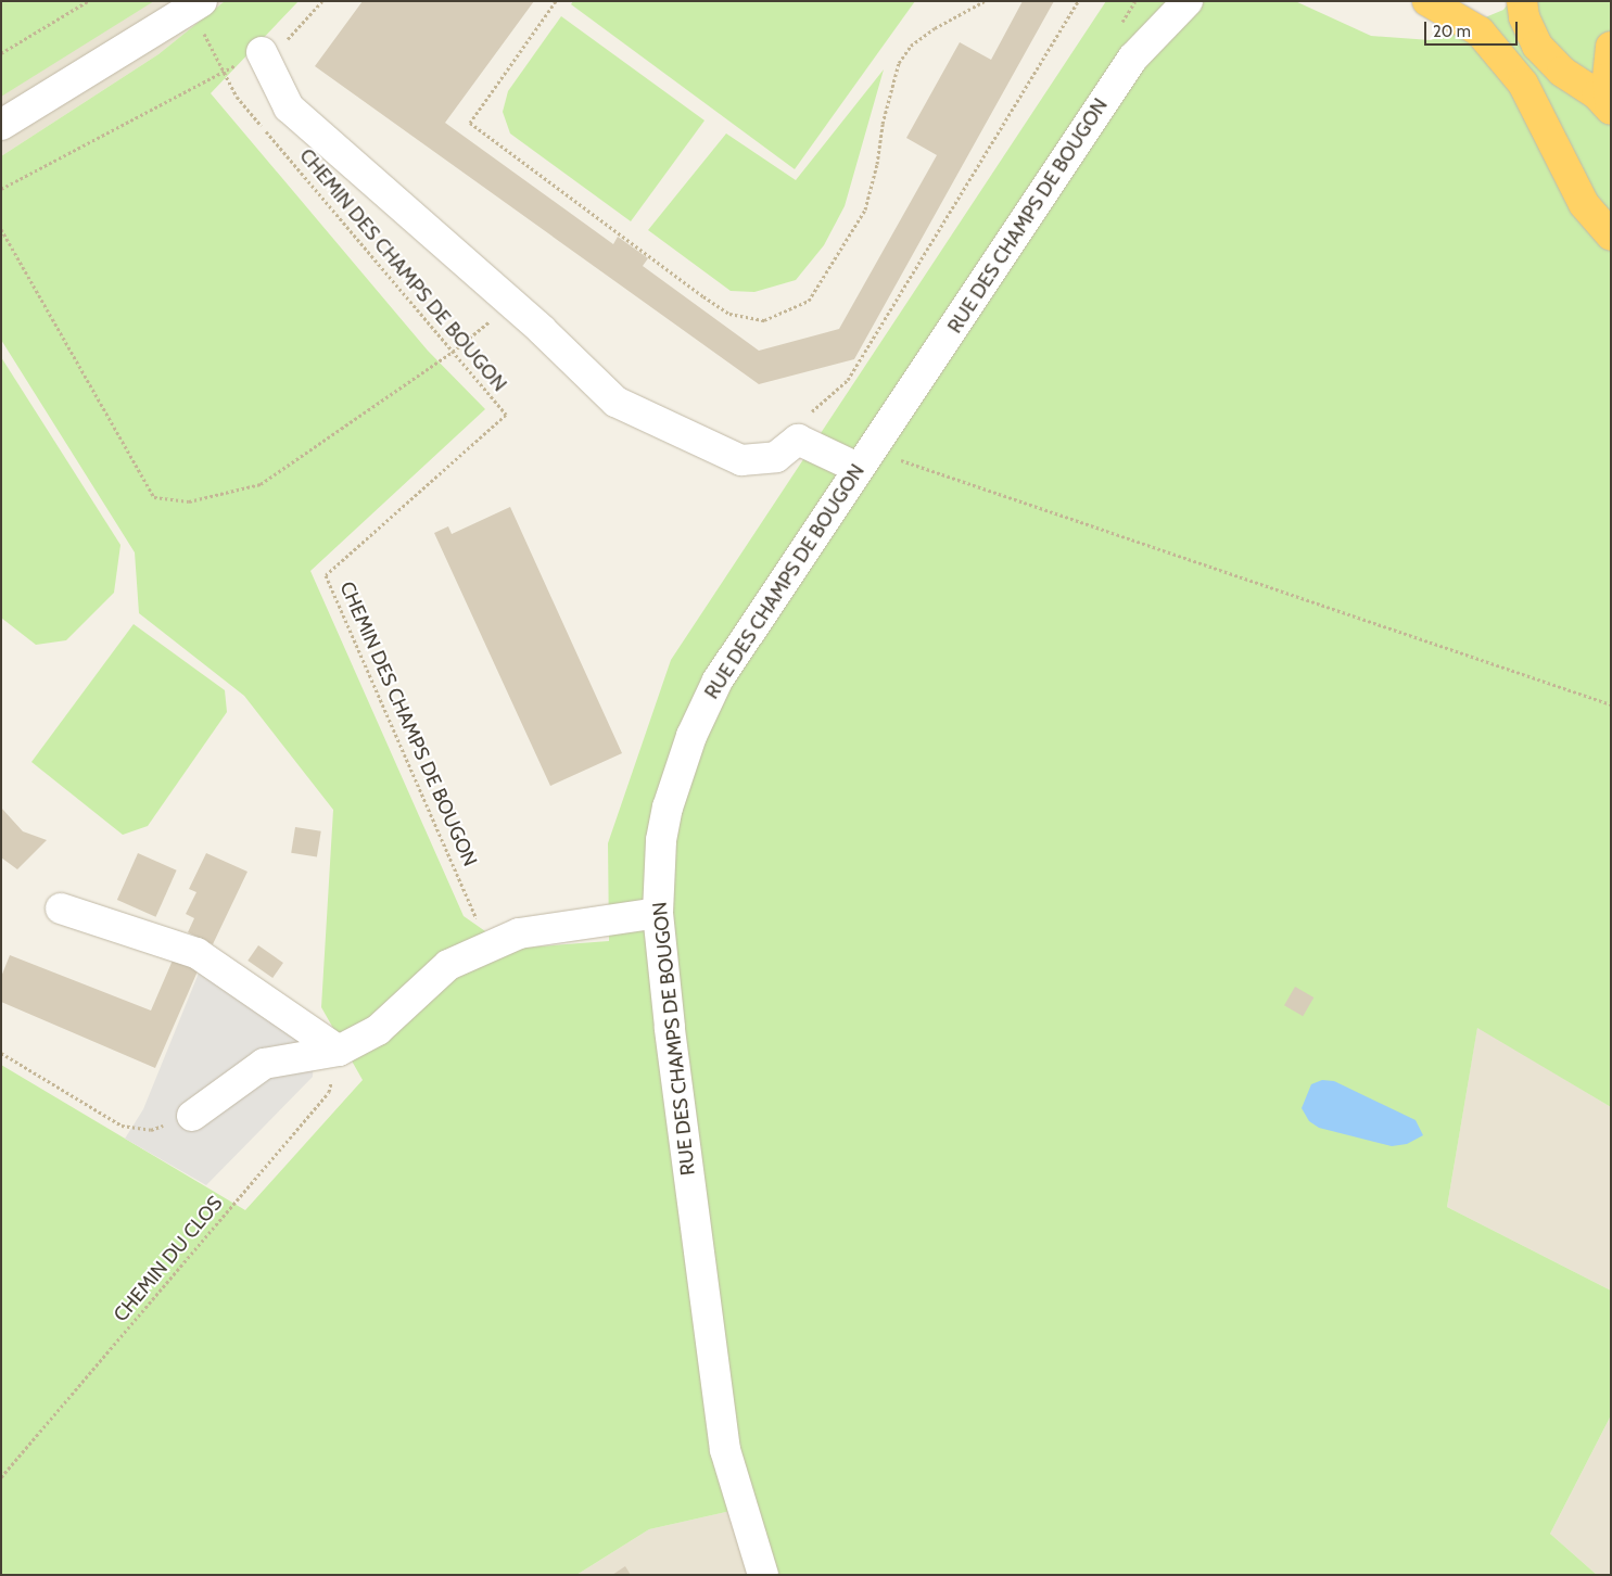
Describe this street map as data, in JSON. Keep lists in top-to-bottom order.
{
  "streets": {
    "street": ["RUE DES CHAMPS DE BOUGON"],
    "path": ["CHEMIN DES CHAMPS DE BOUGON", "CHEMIN DU CLOS"]
  },
  "scale_bar": "20 m"
}
